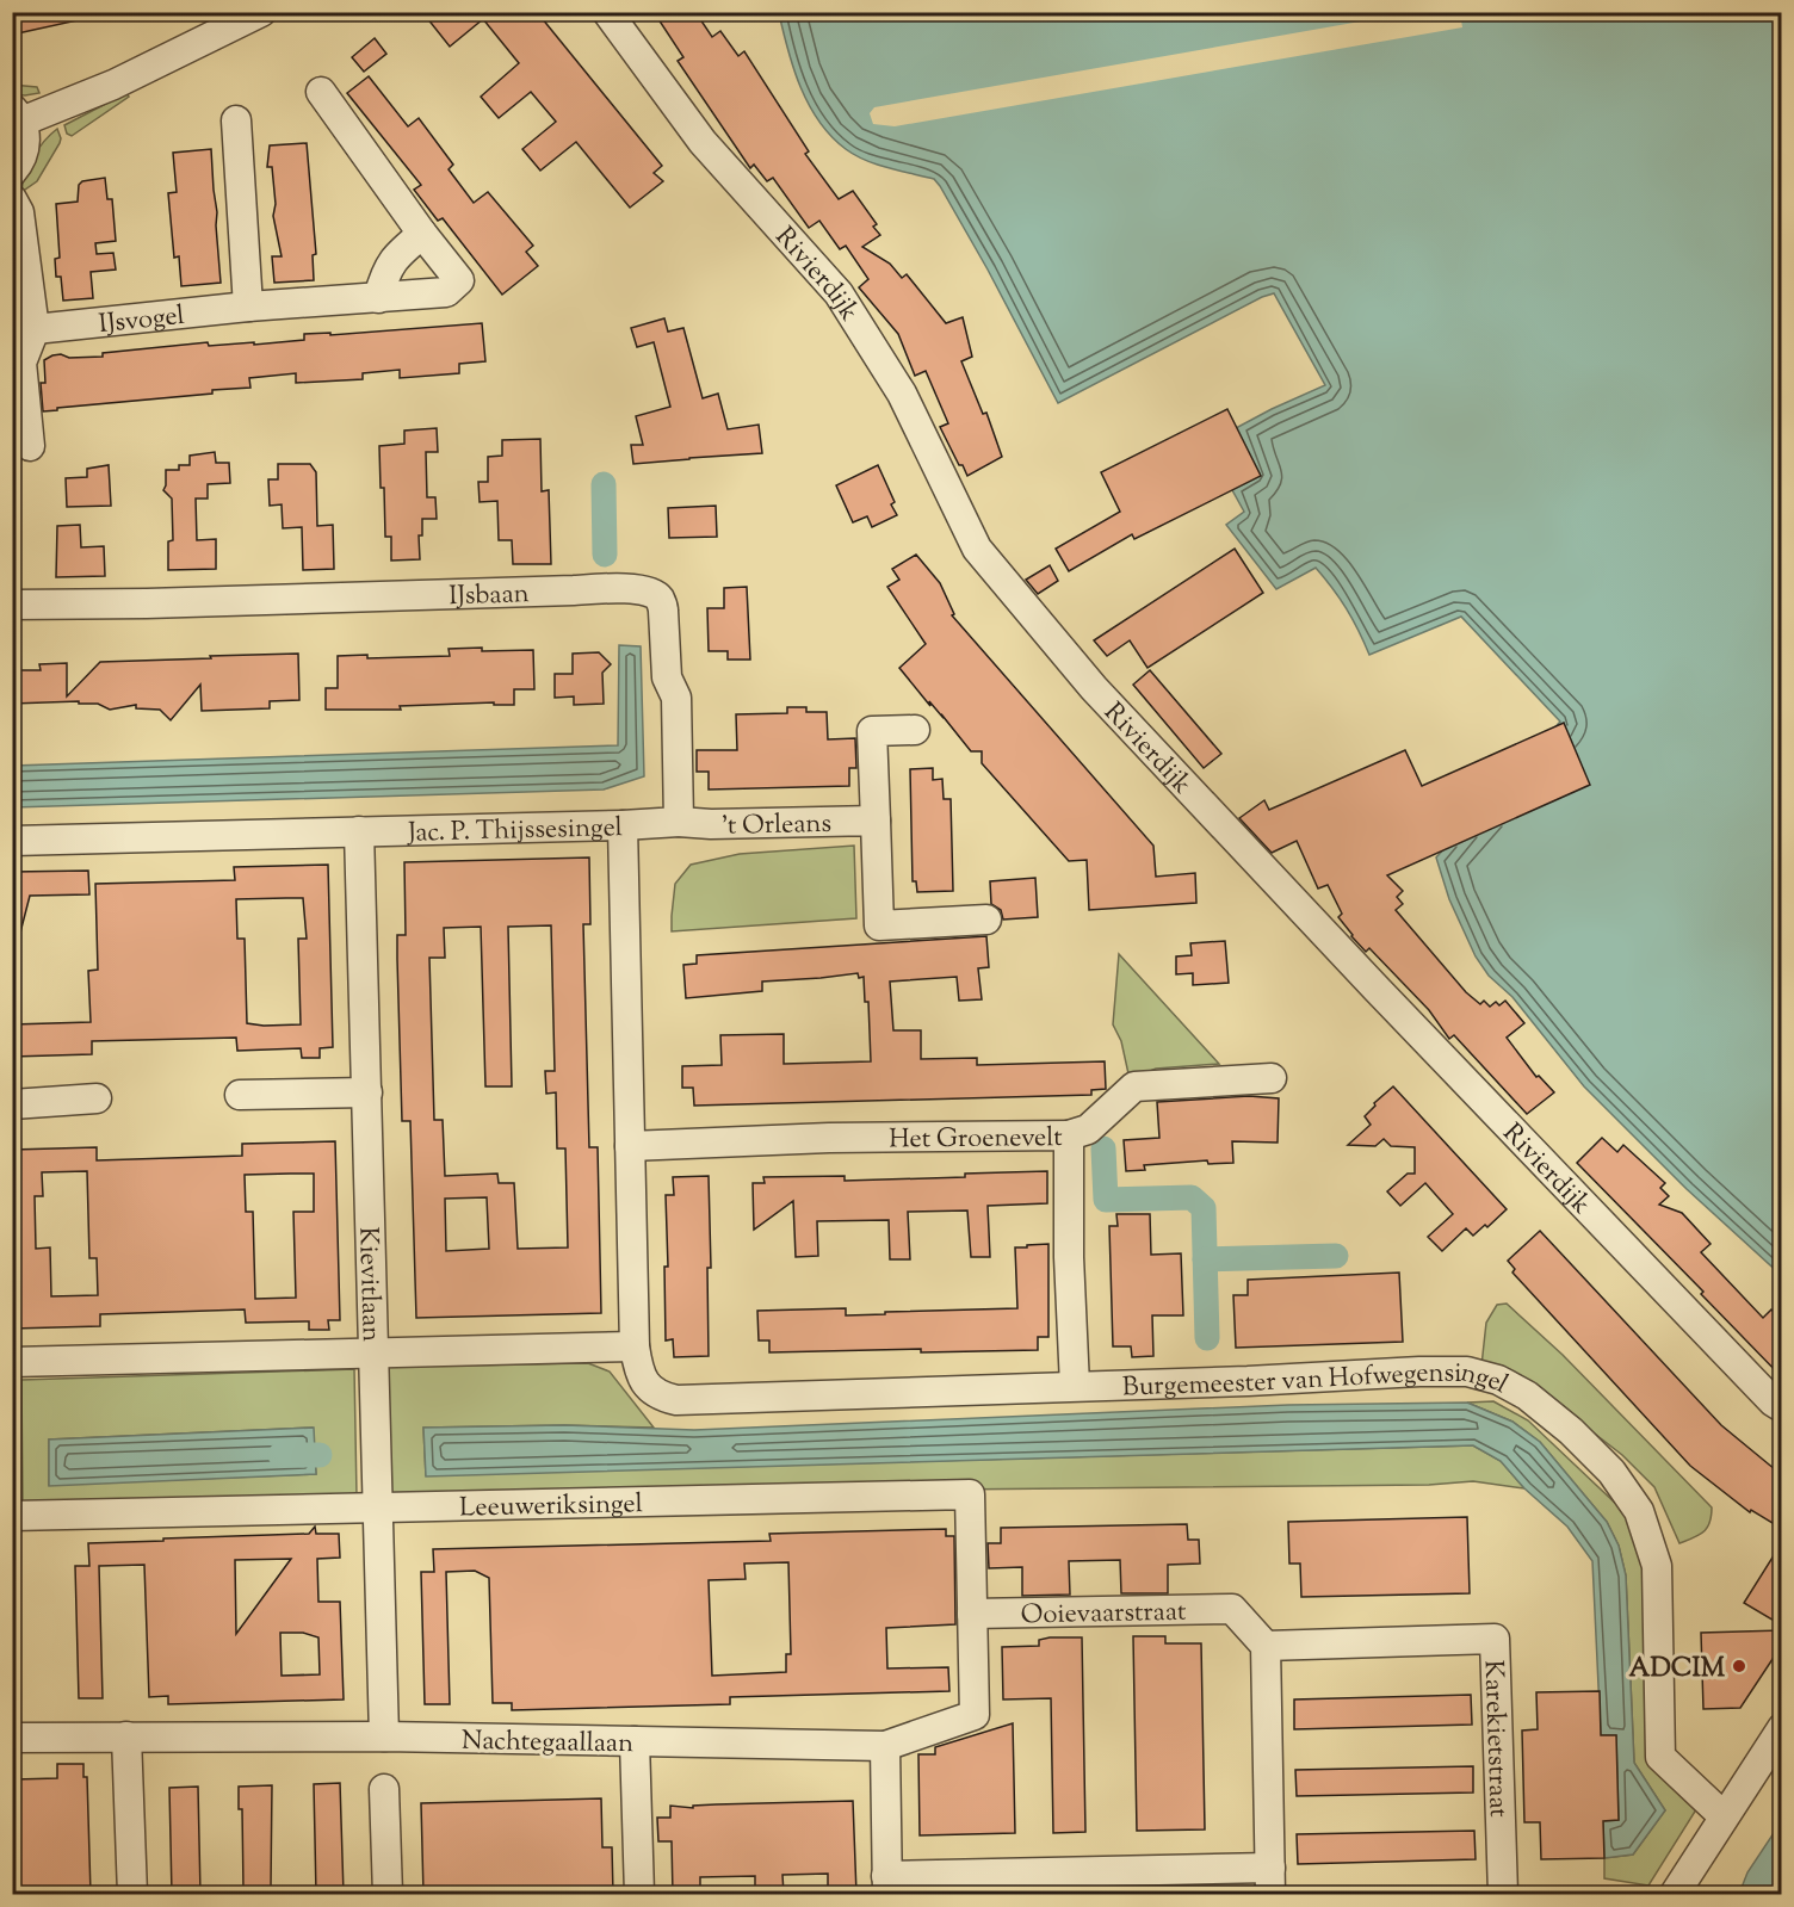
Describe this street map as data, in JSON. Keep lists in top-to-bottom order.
{
  "streets": {
    "street": [
      "Rivierdijk",
      "IJsvogel",
      "IJsbaan",
      "'t Orleans",
      "Jac. P. Thijssesingel",
      "Het Groenevelt",
      "Kievitlaan",
      "Burgemeester van Hofwegensingel",
      "Leeuweriksingel",
      "Ooievaarstraat",
      "Karekietstraat",
      "Nachtegaallaan"
    ]
  },
  "crossings": [
    ["IJsbaan", "'t Orleans"],
    ["Jac. P. Thijssesingel", "Het Groenevelt"],
    ["Jac. P. Thijssesingel", "Kievitlaan"],
    ["Jac. P. Thijssesingel", "Burgemeester van Hofwegensingel"],
    ["Het Groenevelt", "Burgemeester van Hofwegensingel"],
    ["Kievitlaan", "Leeuweriksingel"],
    ["Kievitlaan", "Nachtegaallaan"],
    ["Leeuweriksingel", "Ooievaarstraat"],
    ["Leeuweriksingel", "Nachtegaallaan"],
    ["Ooievaarstraat", "Karekietstraat"],
    ["Ooievaarstraat", "Nachtegaallaan"]
  ],
  "places": ["ADCIM"]
}
